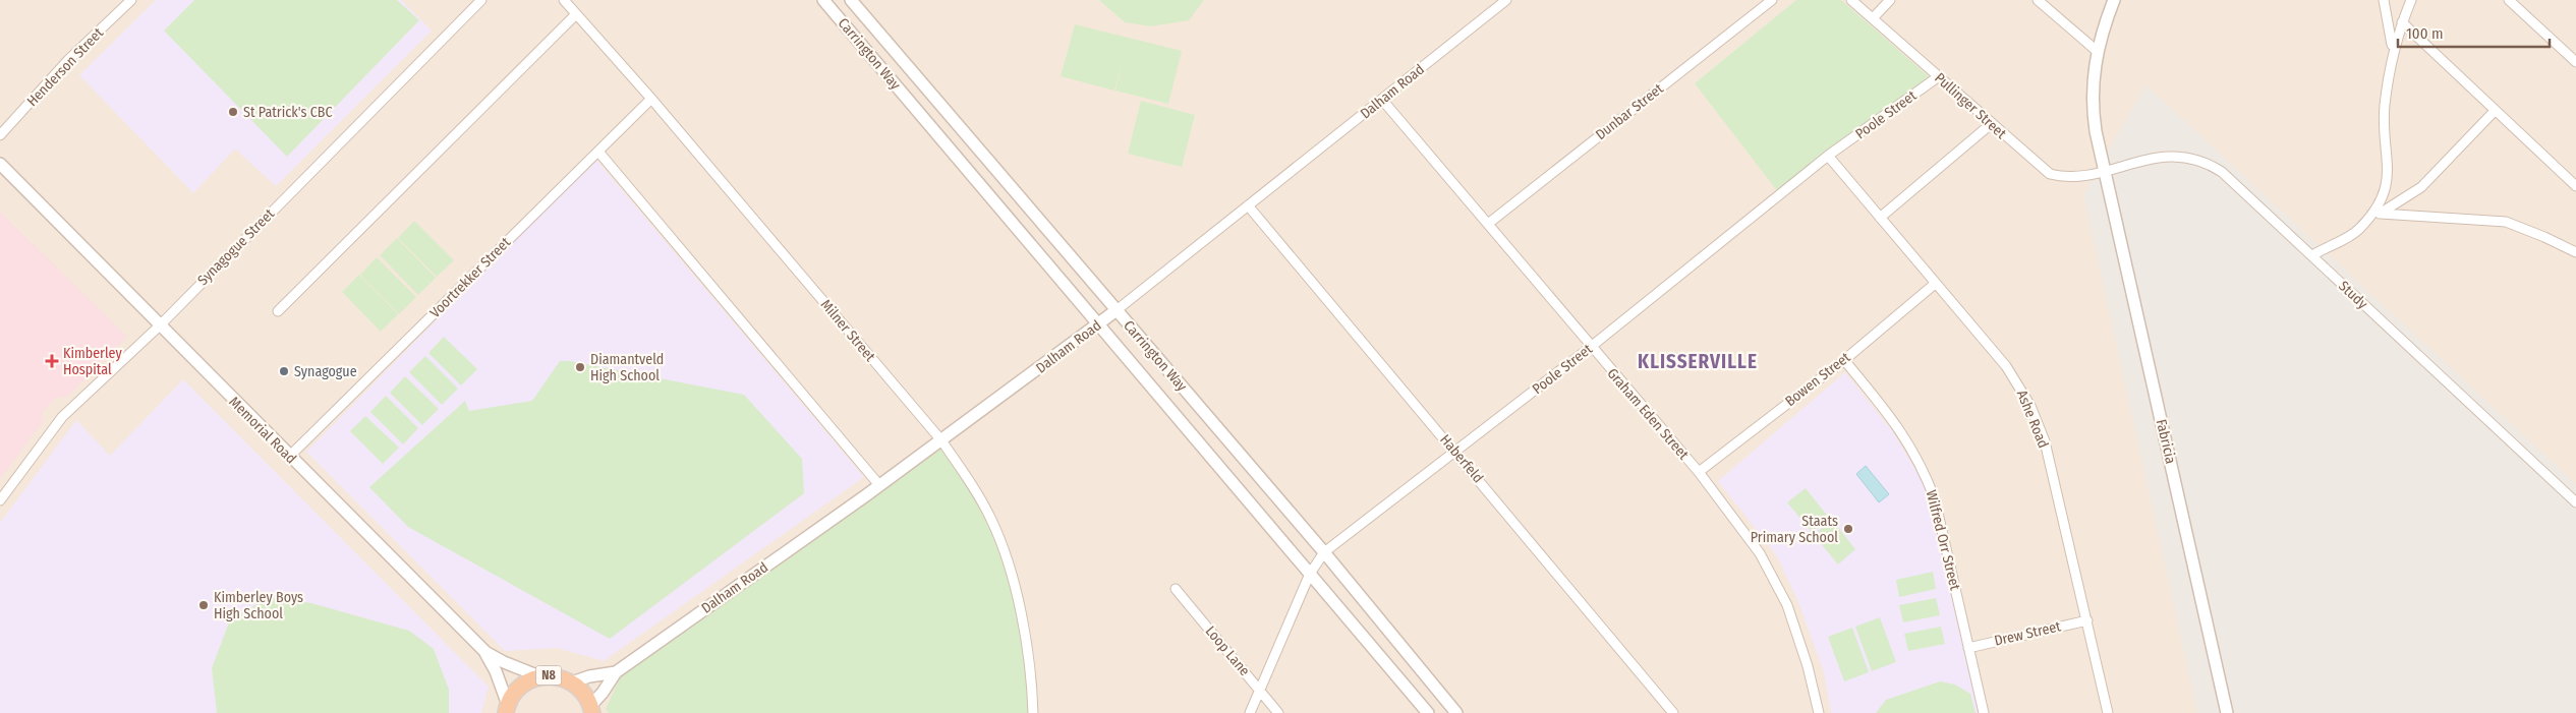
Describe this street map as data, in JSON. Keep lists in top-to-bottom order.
{
  "streets": {
    "highway": ["N8"],
    "street": [
      "Carrington Way",
      "Henderson Street",
      "Dalham Road",
      "Pullinger Street",
      "Dunbar Street",
      "Poole Street",
      "Synagogue Street",
      "Voortrekker Street",
      "Study",
      "Milner Street",
      "Bowen Street",
      "Graham Eden Street",
      "Ashe Road",
      "Memorial Road",
      "Fabricia",
      "Haberfeld",
      "Wilfred Orr Street",
      "Drew Street",
      "Loop Lane"
    ]
  },
  "crossings": [
    ["Carrington Way", "Dalham Road"],
    ["Carrington Way", "Poole Street"],
    ["Dalham Road", "Milner Street"],
    ["Dalham Road", "Graham Eden Street"],
    ["Dalham Road", "Haberfeld"],
    ["Dalham Road", "N8"],
    ["Pullinger Street", "Poole Street"],
    ["Pullinger Street", "Study"],
    ["Pullinger Street", "Fabricia"],
    ["Dunbar Street", "Graham Eden Street"],
    ["Poole Street", "Graham Eden Street"],
    ["Poole Street", "Ashe Road"],
    ["Poole Street", "Haberfeld"],
    ["Poole Street", "Loop Lane"],
    ["Synagogue Street", "Memorial Road"],
    ["Voortrekker Street", "Milner Street"],
    ["Voortrekker Street", "Memorial Road"],
    ["Study", "Fabricia"],
    ["Bowen Street", "Graham Eden Street"],
    ["Bowen Street", "Ashe Road"],
    ["Bowen Street", "Wilfred Orr Street"],
    ["Ashe Road", "Drew Street"],
    ["Memorial Road", "N8"],
    ["Wilfred Orr Street", "Drew Street"]
  ],
  "districts": ["KLISSERVILLE"],
  "places": {
    "other": [
      "St Patrick's CBC",
      "Diamantveld High School",
      "Synagogue",
      "Staats Primary School",
      "Kimberley Boys High School"
    ],
    "health": ["Kimberley Hospital"]
  },
  "scale_bar": "100 m"
}
